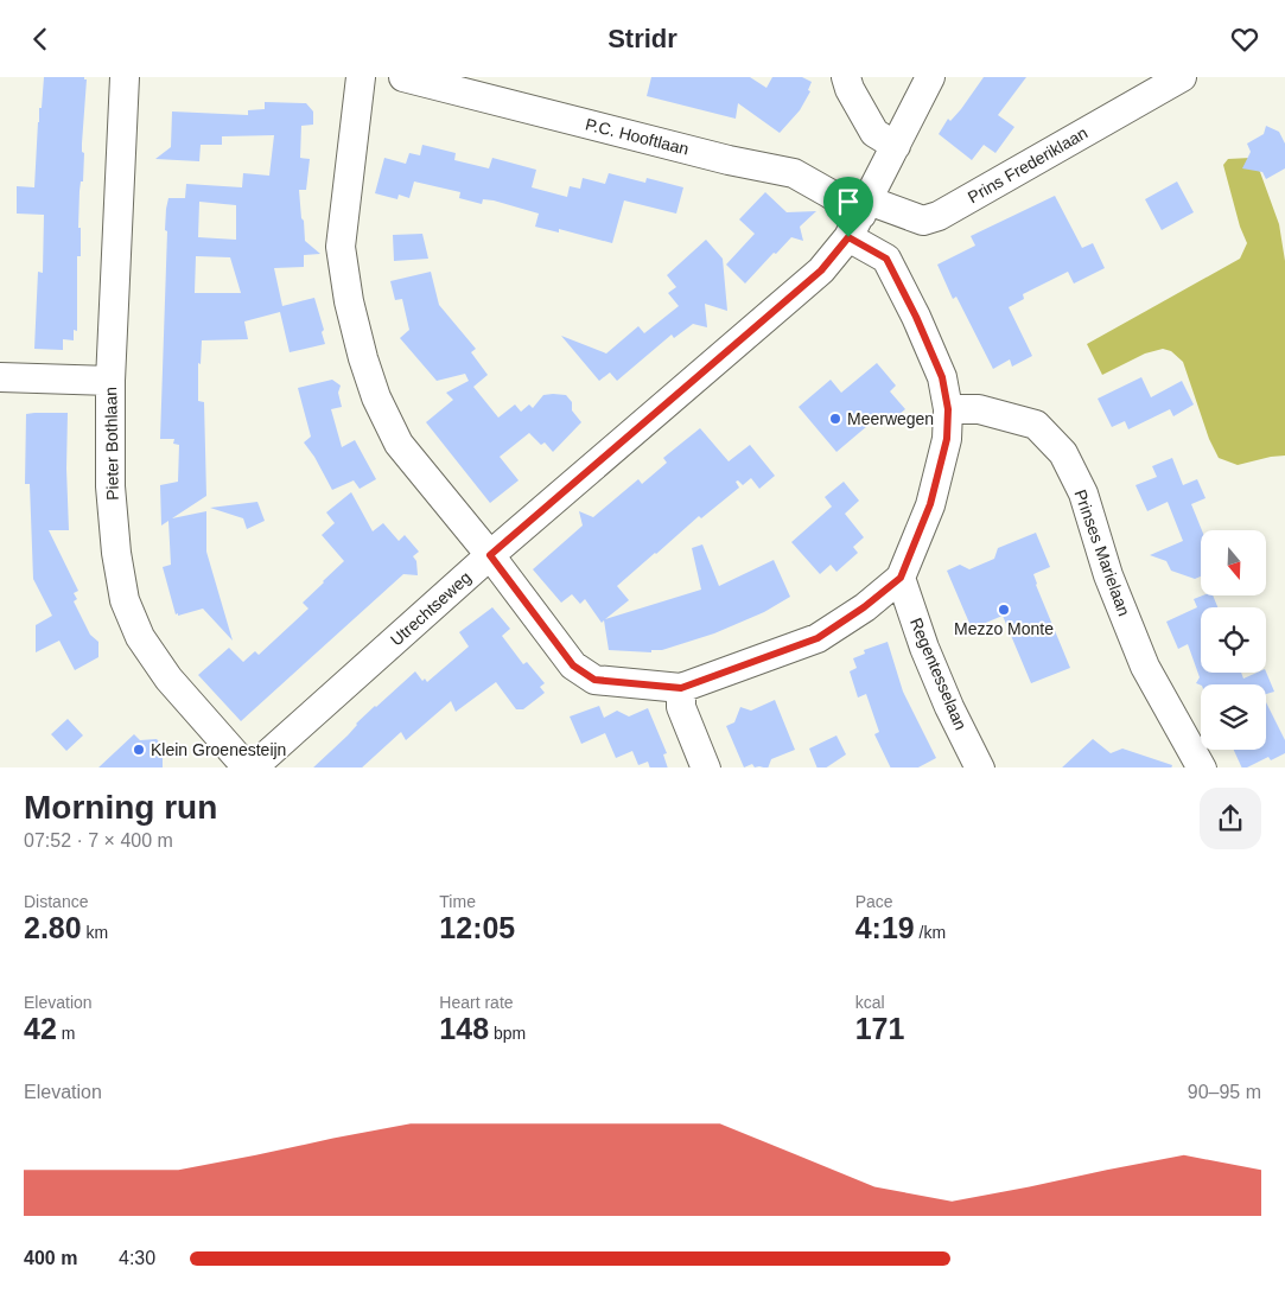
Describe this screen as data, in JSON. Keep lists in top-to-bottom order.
{
  "streets": {
    "street": [
      "P.C. Hooftlaan",
      "Prins Frederiklaan",
      "Pieter Bothlaan",
      "Prinses Marielaan",
      "Utrechtseweg",
      "Regentesselaan"
    ]
  },
  "crossings": [
    ["P.C. Hooftlaan", "Prins Frederiklaan"],
    ["P.C. Hooftlaan", "Utrechtseweg"],
    ["Prins Frederiklaan", "Utrechtseweg"],
    ["Pieter Bothlaan", "Utrechtseweg"]
  ],
  "places": ["Meerwegen", "Mezzo Monte", "Klein Groenesteijn"],
  "north": "bottom",
  "page": {
    "header": "Stridr",
    "heading": ["Morning run", "07:52 · 7 × 400 m"],
    "stats": [
      ["Distance", "2.80 km"],
      ["Time", "12:05"],
      ["Pace", "4:19 /km"],
      ["Elevation", "42 m"],
      ["Heart rate", "148 bpm"],
      ["kcal", "171"]
    ],
    "chart": ["Elevation", "90–95 m"],
    "list": [
      {
        "name": "400 m",
        "note": "4:30"
      }
    ]
  }
}
